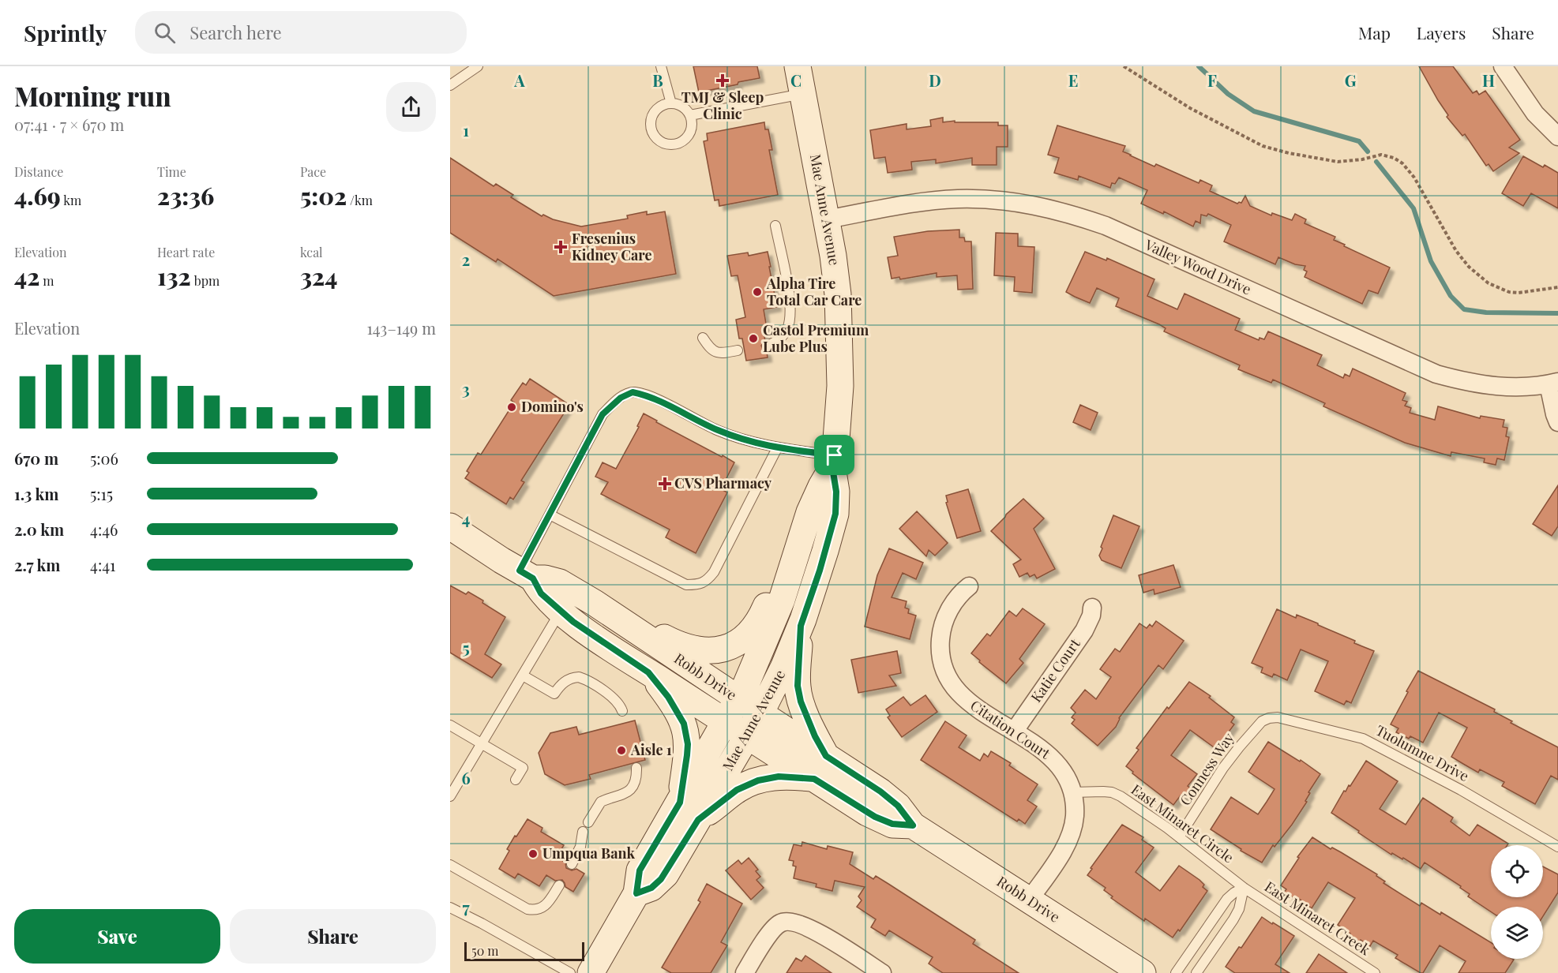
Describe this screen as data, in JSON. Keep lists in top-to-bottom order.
{
  "streets": {
    "main road": ["Mae Anne Avenue", "Robb Drive"],
    "street": ["Valley Wood Drive", "Katie Court", "Citation Court"],
    "lane": [
      "Tuolumne Drive",
      "Conness Way",
      "East Minaret Circle",
      "East Minaret Creek"
    ]
  },
  "crossings": [
    ["Mae Anne Avenue", "Valley Wood Drive"],
    ["Mae Anne Avenue", "Robb Drive"],
    ["Katie Court", "Citation Court"],
    ["Robb Drive", "Citation Court"],
    ["Citation Court", "East Minaret Circle"],
    ["Tuolumne Drive", "Conness Way"],
    ["Conness Way", "East Minaret Circle"],
    ["East Minaret Circle", "East Minaret Creek"]
  ],
  "places": {
    "health": ["TMJ & Sleep Clinic", "Fresenius Kidney Care", "CVS Pharmacy"],
    "other": [
      "Alpha Tire Total Car Care",
      "Castol Premium Lube Plus",
      "Domino's",
      "Aisle 1",
      "Umpqua Bank"
    ]
  },
  "scale_bar": "50 m",
  "page": {
    "header": "Sprintly",
    "search": "Search here",
    "nav": ["Map", "Layers", "Share"],
    "heading": ["Morning run", "07:41 · 7 × 670 m"],
    "stats": [
      ["Distance", "4.69 km"],
      ["Time", "23:36"],
      ["Pace", "5:02 /km"],
      ["Elevation", "42 m"],
      ["Heart rate", "132 bpm"],
      ["kcal", "324"]
    ],
    "chart": ["Elevation", "143–149 m"],
    "list": [
      {
        "name": "670 m",
        "note": "5:06"
      },
      {
        "name": "1.3 km",
        "note": "5:15"
      },
      {
        "name": "2.0 km",
        "note": "4:46"
      },
      {
        "name": "2.7 km",
        "note": "4:41"
      }
    ],
    "buttons": ["Save", "Share"],
    "scale": "50 m"
  },
  "grid": {
    "columns": [
      "A",
      "B",
      "C",
      "D",
      "E",
      "F",
      "G",
      "H"
    ],
    "rows": [
      "1",
      "2",
      "3",
      "4",
      "5",
      "6",
      "7"
    ]
  }
}
